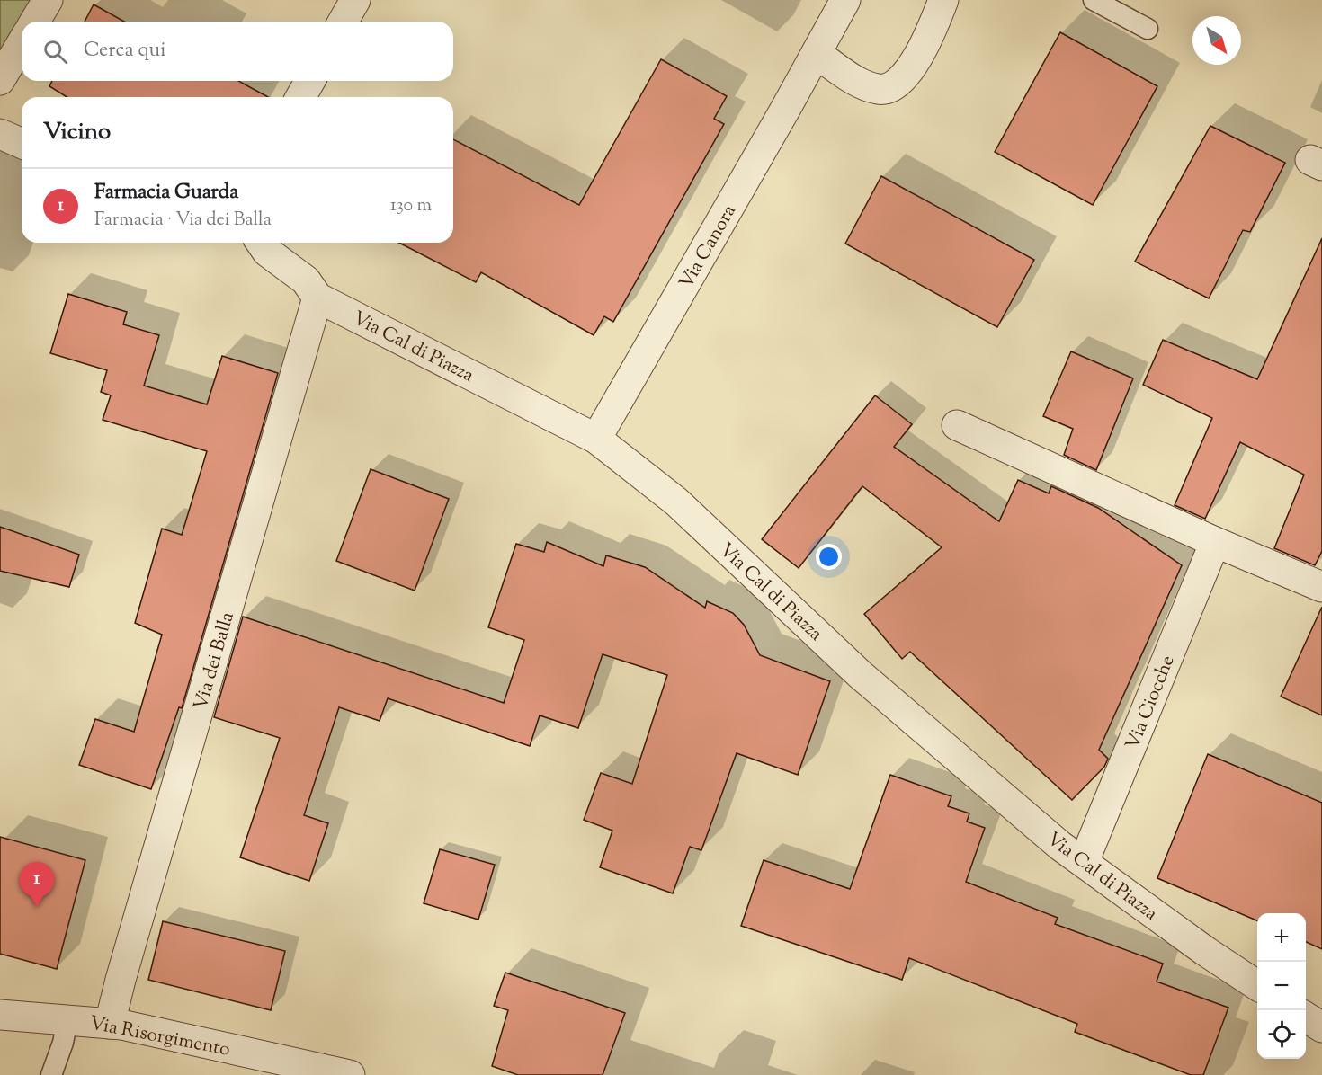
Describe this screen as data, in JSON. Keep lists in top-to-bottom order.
{
  "streets": {
    "street": [
      "Via Canora",
      "Via Cal di Piazza",
      "Via dei Balla",
      "Via Ciocche",
      "Via Risorgimento"
    ]
  },
  "crossings": [
    ["Via Canora", "Via Cal di Piazza"],
    ["Via Cal di Piazza", "Via dei Balla"],
    ["Via Cal di Piazza", "Via Ciocche"],
    ["Via dei Balla", "Via Risorgimento"]
  ],
  "north": "bottom right",
  "page": {
    "search": "Cerca qui",
    "heading": "Vicino",
    "list": [
      {
        "mark": "1",
        "name": "Farmacia Guarda",
        "note": "Farmacia · Via dei Balla",
        "value": "130 m"
      }
    ],
    "pins": "1",
    "map_buttons": ["+", "−"]
  }
}
